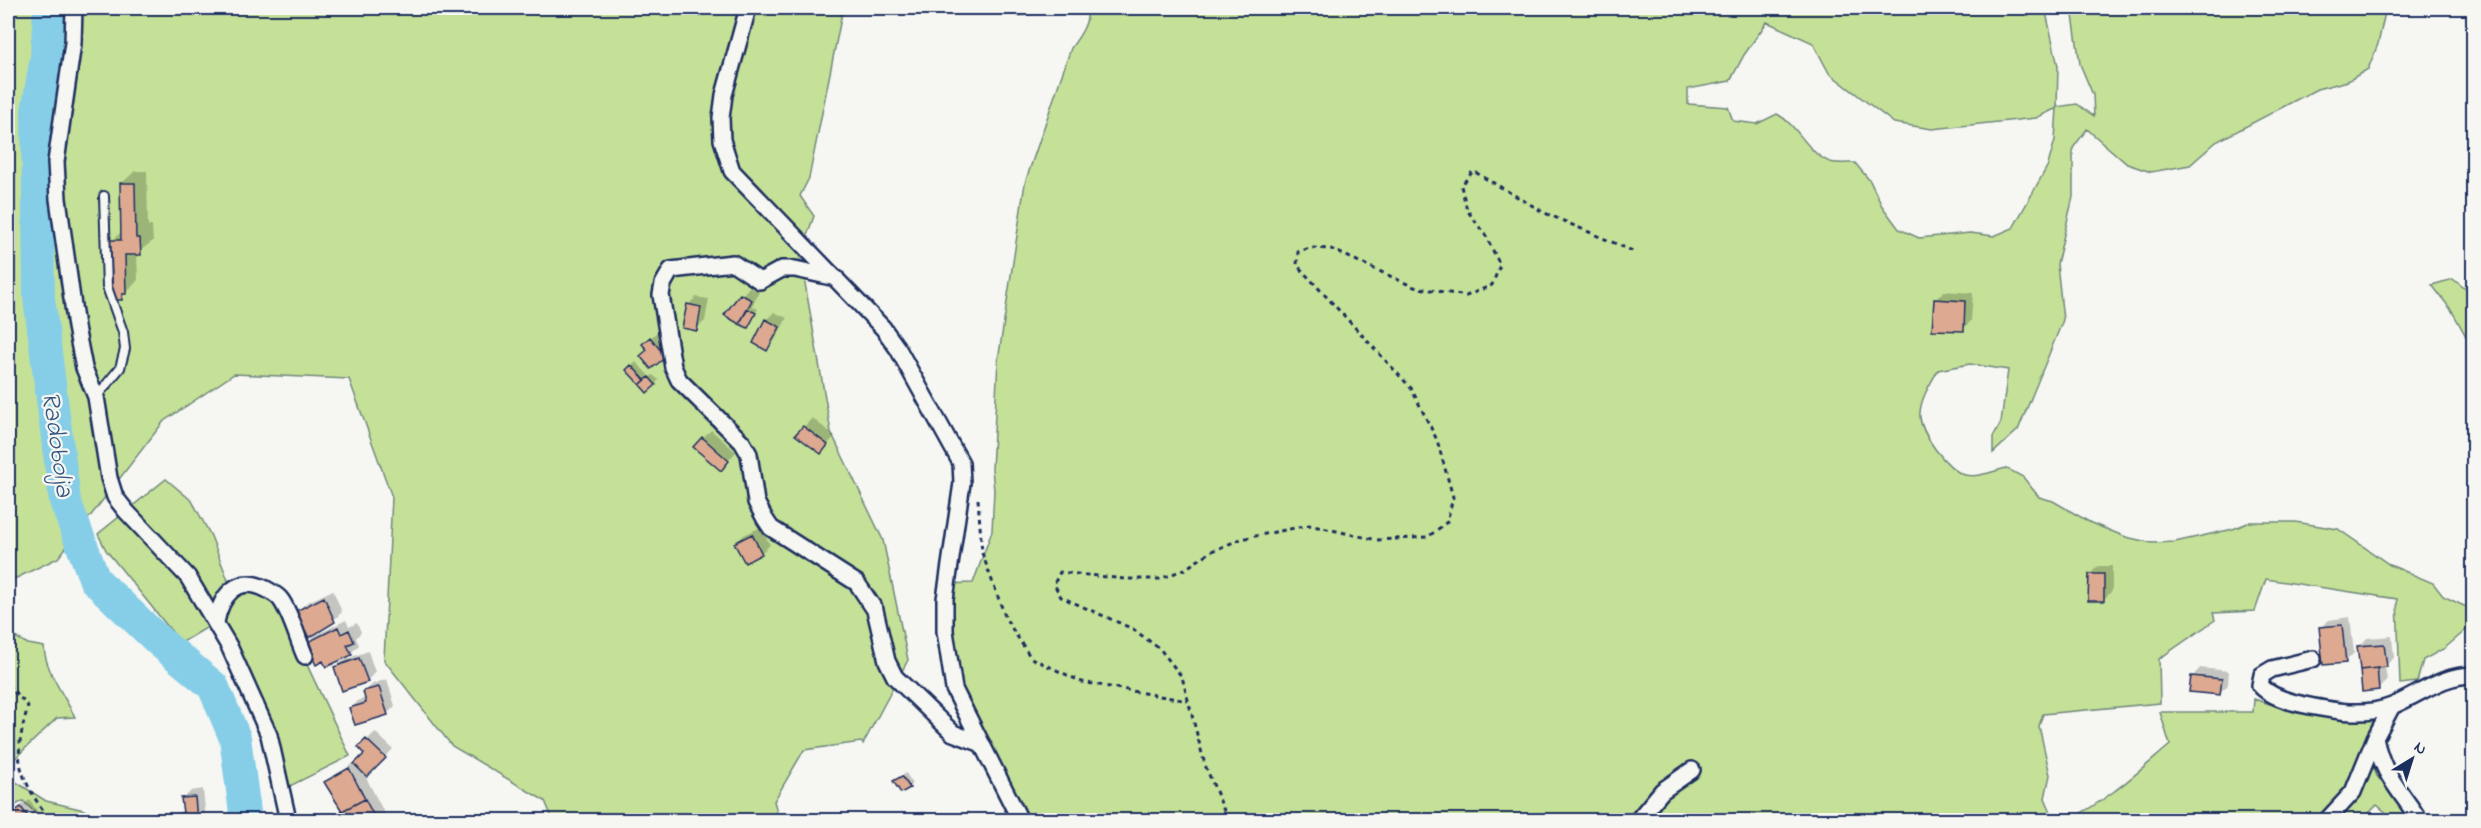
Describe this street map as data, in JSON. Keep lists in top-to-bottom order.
{
  "water": ["Radobolja"],
  "north": "top right"
}
